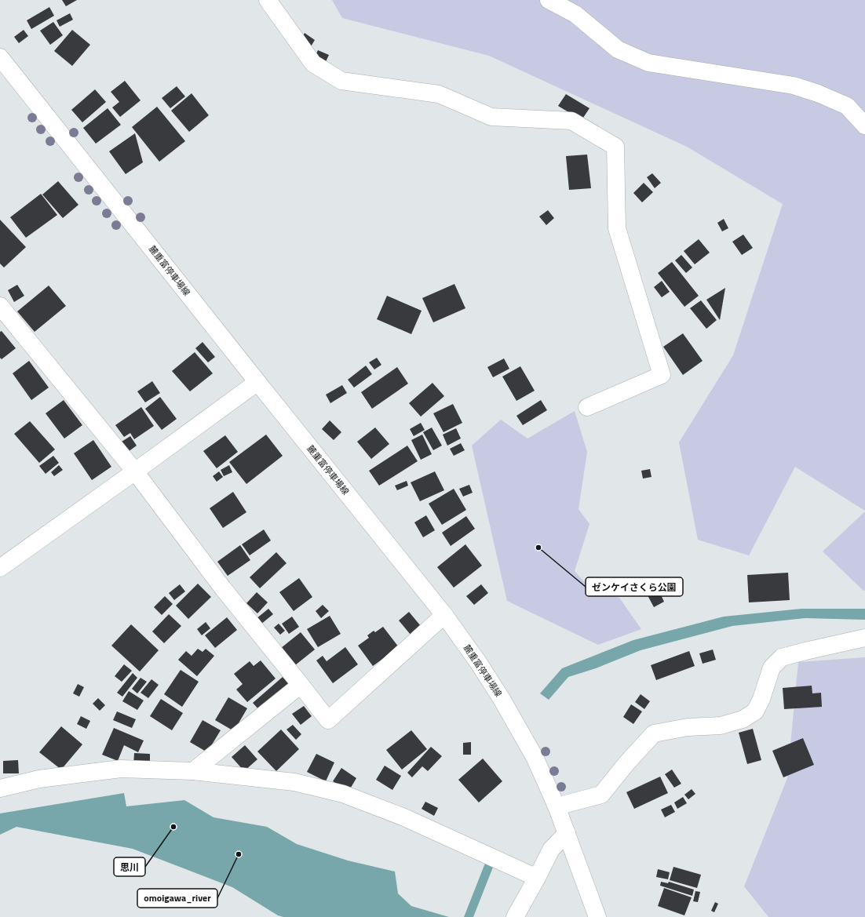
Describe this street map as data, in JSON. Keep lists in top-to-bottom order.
{
  "streets": {
    "street": ["麓重富停車場線"]
  },
  "places": ["ゼンケイさくら公園", "思川", "omoigawa_river"]
}
